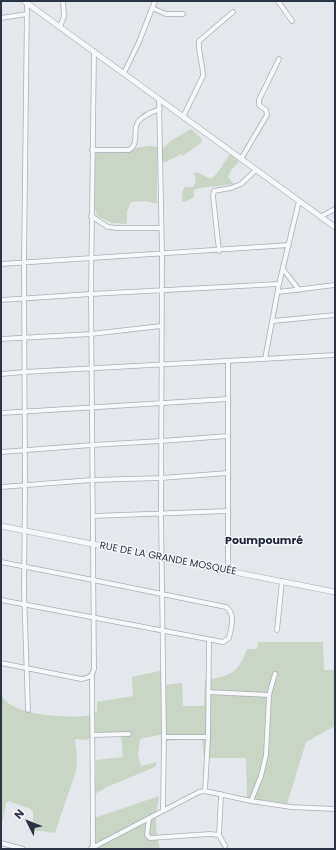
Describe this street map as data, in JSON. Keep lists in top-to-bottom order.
{
  "streets": {
    "street": ["RUE DE LA GRANDE MOSQUÉE"]
  },
  "districts": ["Poumpoumré"],
  "north": "top left"
}
